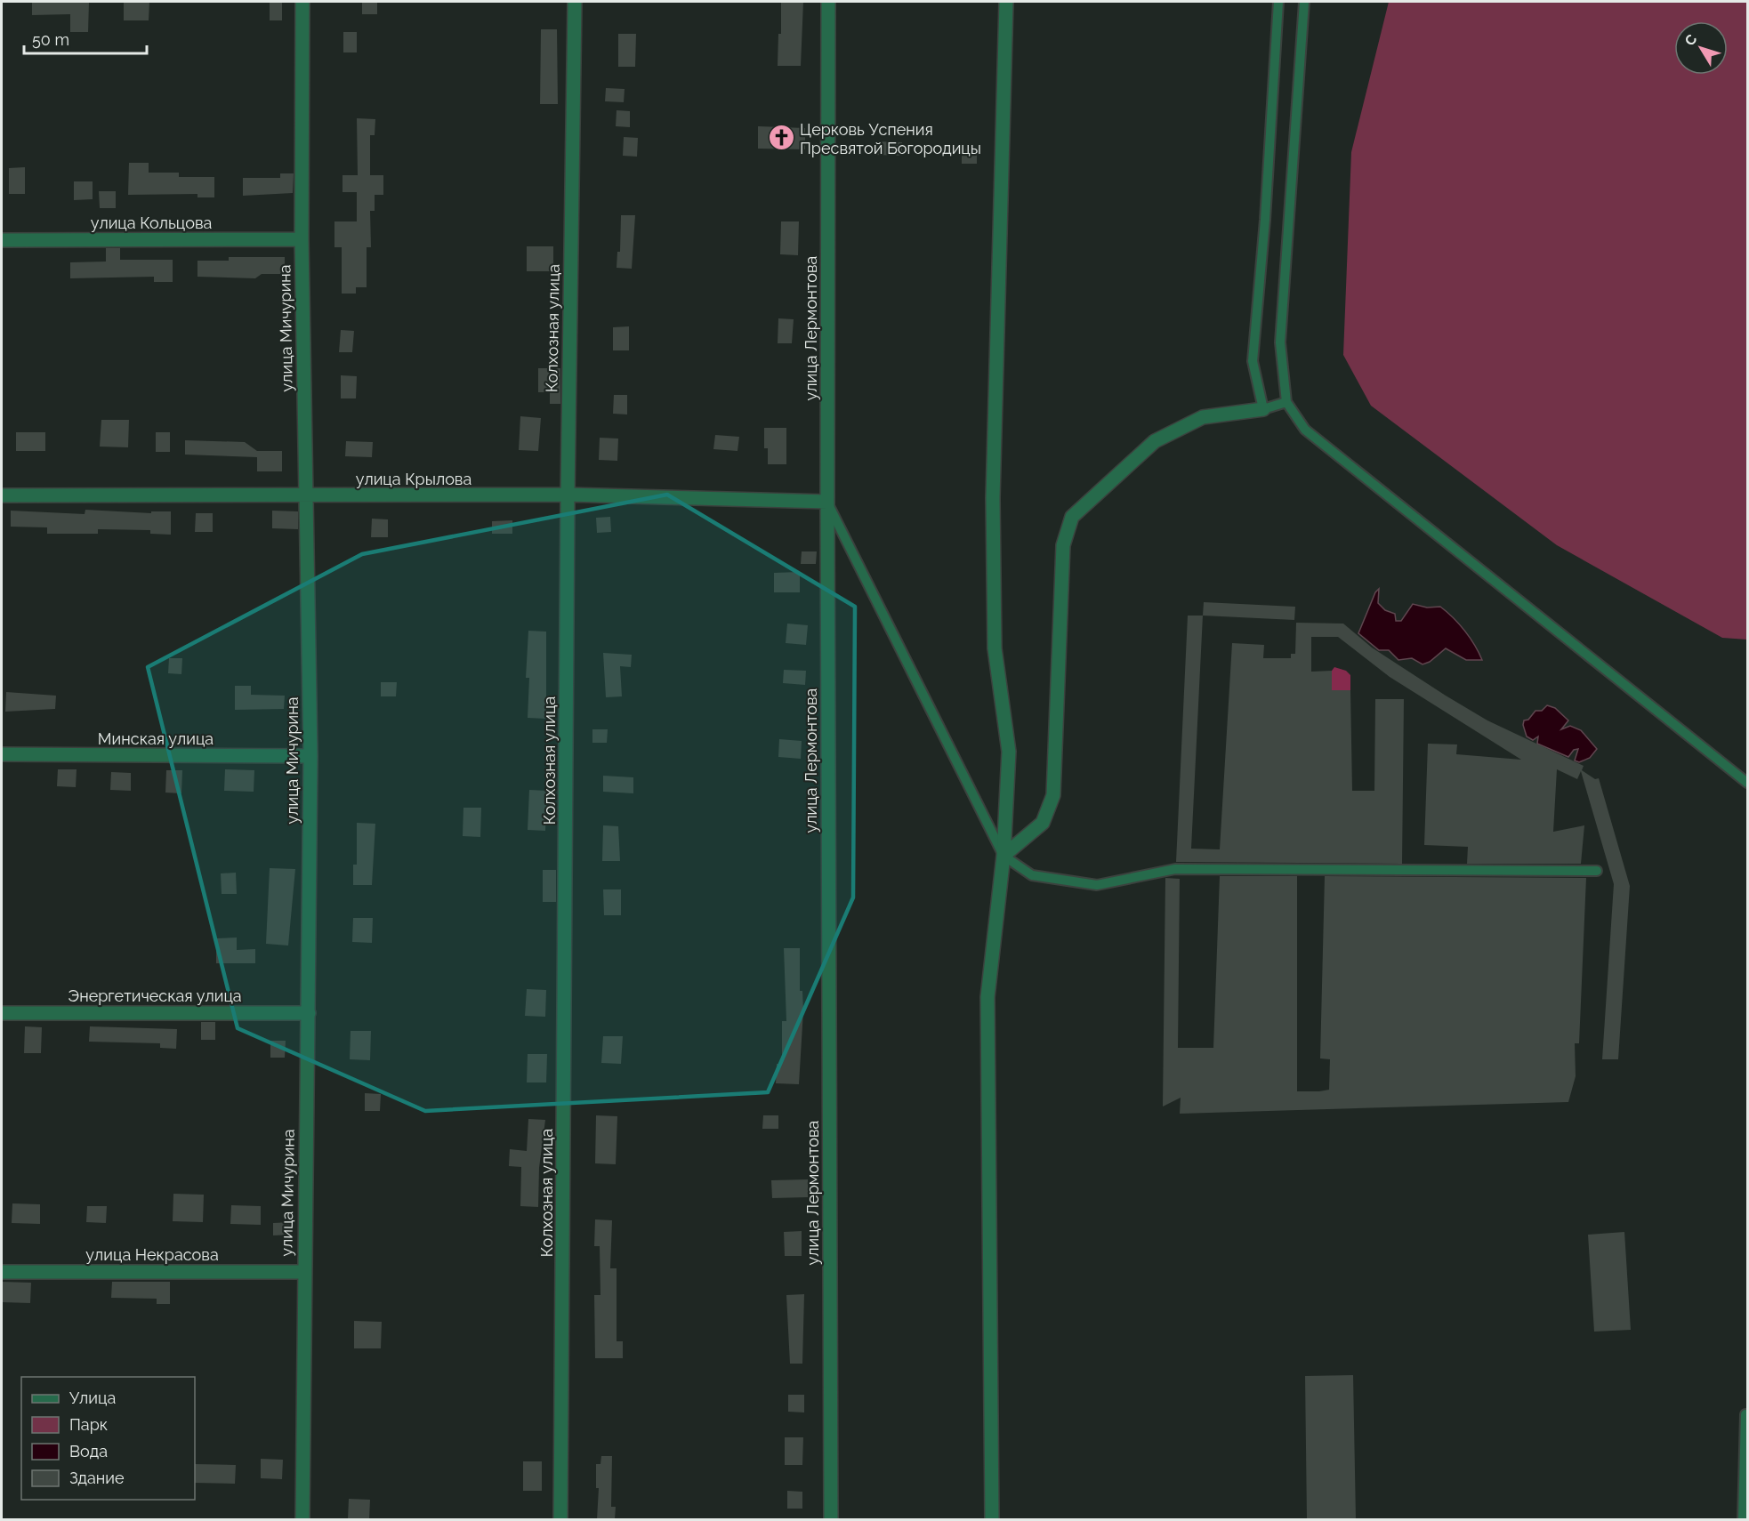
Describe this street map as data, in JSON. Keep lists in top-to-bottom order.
{
  "streets": {
    "street": [
      "улица Кольцова",
      "улица Мичурина",
      "Колхозная улица",
      "улица Лермонтова",
      "улица Крылова",
      "Минская улица",
      "Энергетическая улица",
      "улица Некрасова"
    ]
  },
  "crossings": [
    ["улица Кольцова", "улица Мичурина"],
    ["улица Мичурина", "улица Крылова"],
    ["улица Мичурина", "Минская улица"],
    ["улица Мичурина", "Энергетическая улица"],
    ["улица Мичурина", "улица Некрасова"],
    ["Колхозная улица", "улица Крылова"],
    ["улица Лермонтова", "улица Крылова"]
  ],
  "places": {
    "church": ["Церковь Успения Пресвятой Богородицы"]
  },
  "legend": [
    "Улица",
    "Парк",
    "Вода",
    "Здание"
  ],
  "scale_bar": "50 m",
  "north": "top left"
}
